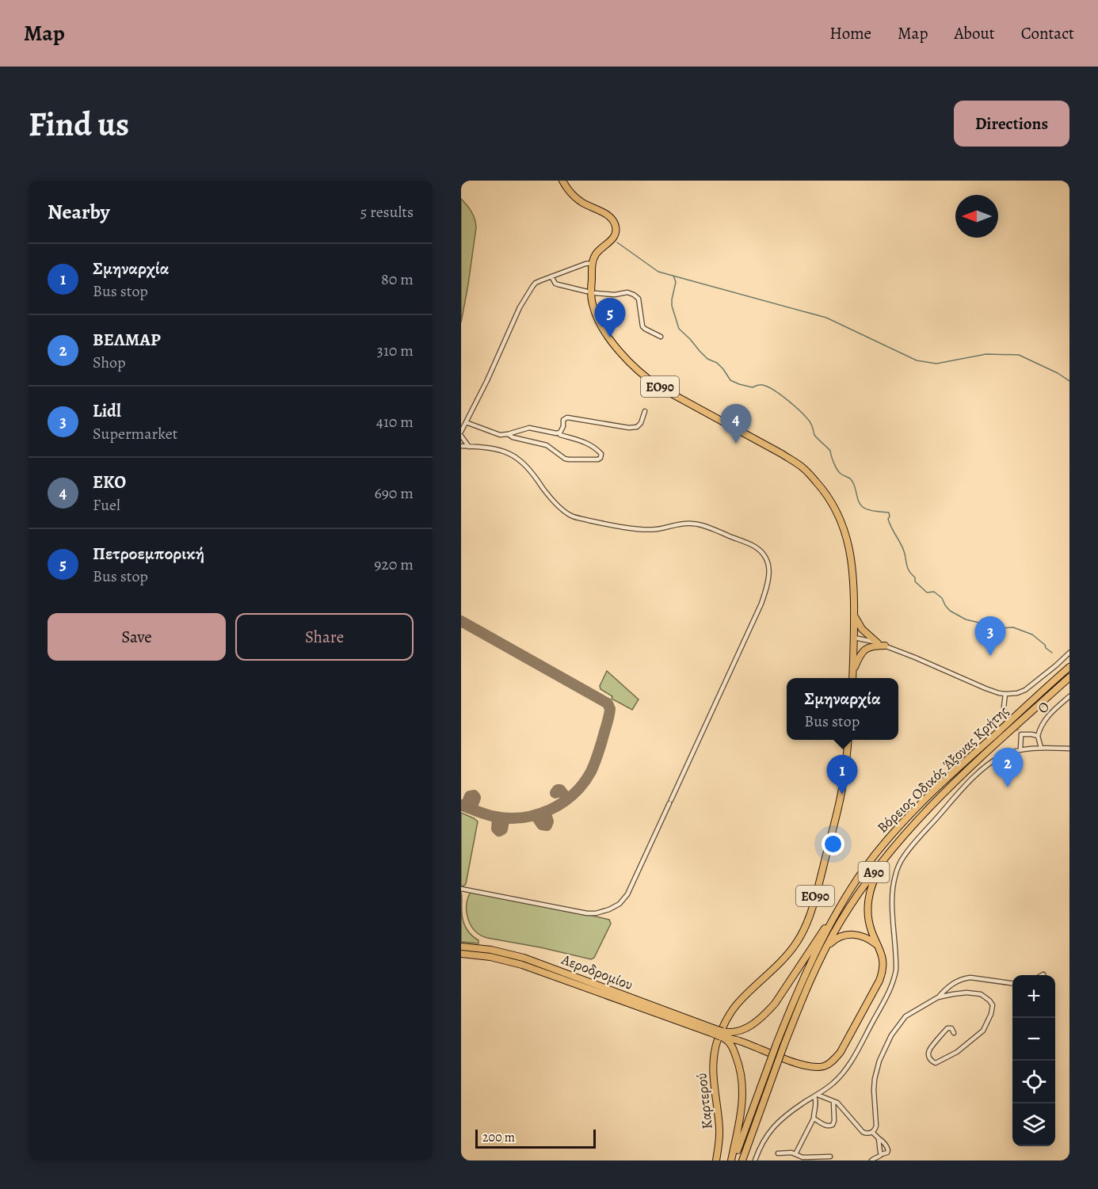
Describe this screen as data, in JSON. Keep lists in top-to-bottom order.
{
  "streets": {
    "highway": ["Βόρειος Οδικός Άξονας Κρήτης", "Α90"],
    "main road": ["ΕΟ90", "Αεροδρομίου", "Καρτερού"],
    "street": ["Ο"]
  },
  "crossings": [
    ["ΕΟ90", "Αεροδρομίου"],
    ["ΕΟ90", "Καρτερού"],
    ["Αεροδρομίου", "Καρτερού"]
  ],
  "scale_bar": "200 m",
  "north": "left",
  "page": {
    "header": "Map",
    "nav": [
      "Home",
      "Map",
      "About",
      "Contact"
    ],
    "buttons": [
      "Directions",
      ["Save", "Share"]
    ],
    "title": "Find us",
    "heading": ["Nearby", "5 results"],
    "list": [
      {
        "mark": "1",
        "name": "Σμηναρχία",
        "note": "Bus stop",
        "value": "80 m"
      },
      {
        "mark": "2",
        "name": "ΒΕΛΜΑΡ",
        "note": "Shop",
        "value": "310 m"
      },
      {
        "mark": "3",
        "name": "Lidl",
        "note": "Supermarket",
        "value": "410 m"
      },
      {
        "mark": "4",
        "name": "EKO",
        "note": "Fuel",
        "value": "690 m"
      },
      {
        "mark": "5",
        "name": "Πετροεμπορική",
        "note": "Bus stop",
        "value": "920 m"
      }
    ],
    "pins": [
      "5",
      "4",
      "3",
      "2",
      "1"
    ],
    "popup": ["Σμηναρχία", "Bus stop"],
    "map_buttons": ["+", "−"],
    "scale": "200 m"
  }
}
